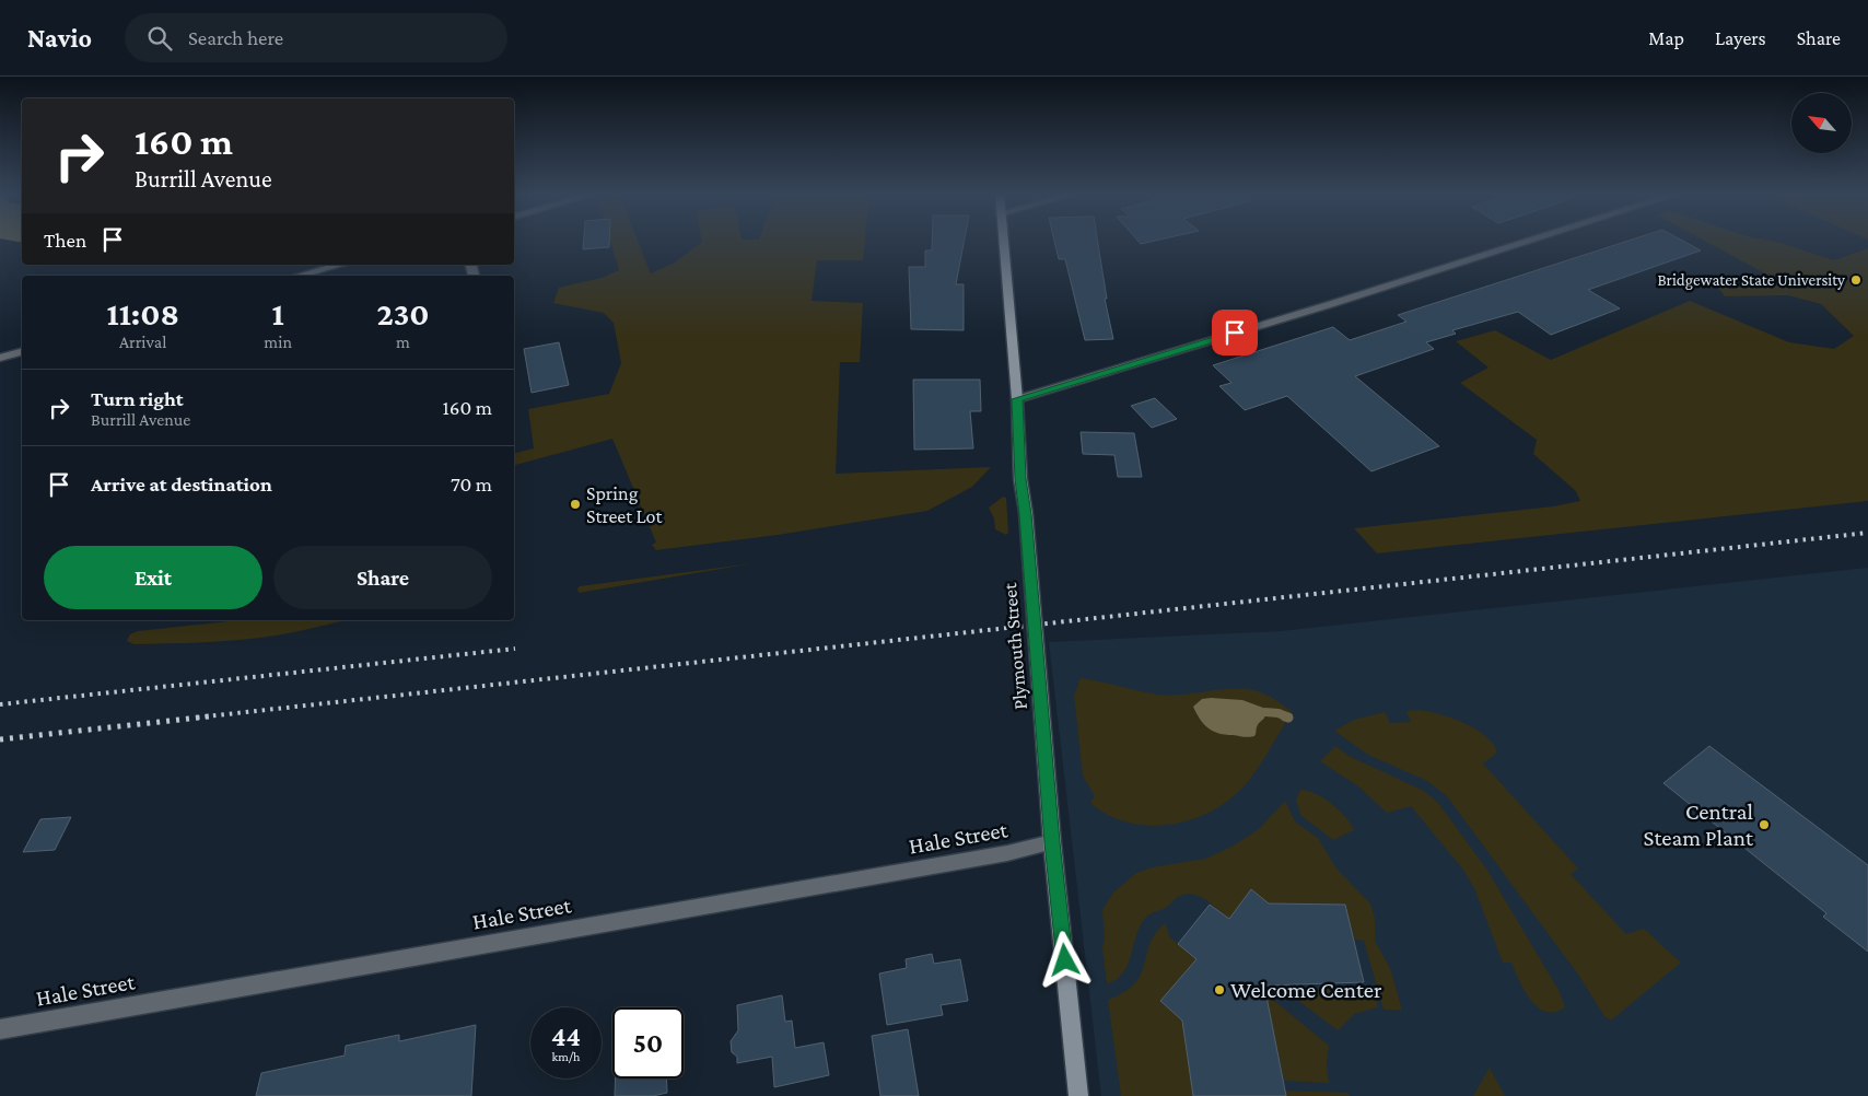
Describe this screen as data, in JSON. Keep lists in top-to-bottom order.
{
  "streets": {
    "main road": ["Plymouth Street"],
    "street": ["Hale Street"]
  },
  "crossings": [
    ["Plymouth Street", "Hale Street"]
  ],
  "places": [
    "Bridgewater State University",
    "Spring Street Lot",
    "Central Steam Plant",
    "Welcome Center"
  ],
  "north": "top left",
  "page": {
    "header": "Navio",
    "search": "Search here",
    "nav": ["Map", "Layers", "Share"],
    "turn": ["160 m", "Burrill Avenue"],
    "then": "Then",
    "eta": [
      "11:08",
      "Arrival",
      "1",
      "min",
      "230",
      "m"
    ],
    "list": [
      {
        "name": "Turn right",
        "note": "Burrill Avenue",
        "value": "160 m"
      },
      {
        "name": "Arrive at destination",
        "value": "70 m"
      }
    ],
    "buttons": ["Exit", "Share"],
    "speed": "44 km/h",
    "limit": "50"
  }
}
